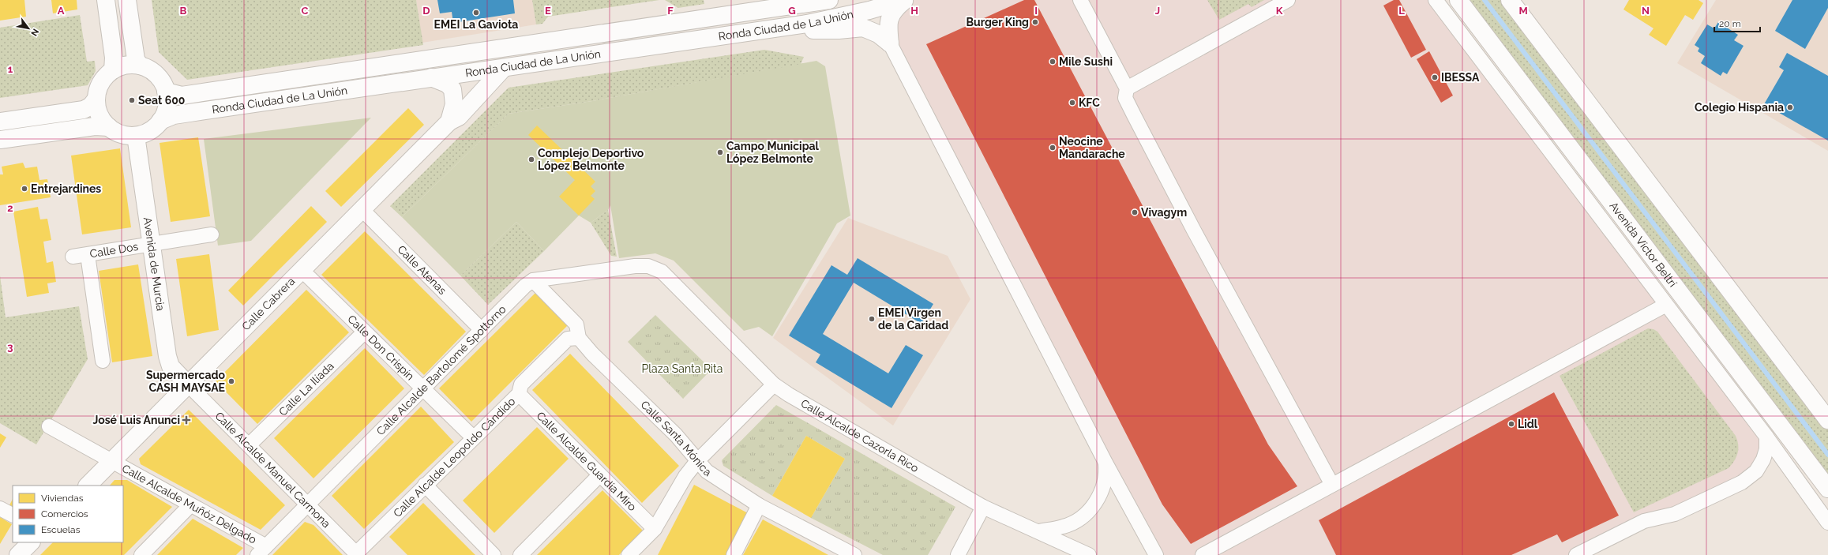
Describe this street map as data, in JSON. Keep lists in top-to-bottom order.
{
  "streets": {
    "main road": [
      "Ronda Ciudad de La Unión",
      "Avenida Víctor Beltrí",
      "Avenida de Murcia",
      "Calle Cabrera"
    ],
    "street": [
      "Calle Dos",
      "Calle Atenas",
      "Calle Don Crispín",
      "Calle Alcalde Bartolomé Spottorno",
      "Calle La Ilíada",
      "Calle Alcalde Cazorla Rico",
      "Calle Santa Mónica",
      "Calle Alcalde Leopoldo Cándido",
      "Calle Alcalde Guardia Miro",
      "Calle Alcalde Manuel Carmona",
      "Calle Alcalde Muñóz Delgado"
    ]
  },
  "crossings": [
    ["Ronda Ciudad de La Unión", "Avenida de Murcia"],
    ["Ronda Ciudad de La Unión", "Calle Cabrera"],
    ["Calle Dos", "Avenida de Murcia"],
    ["Avenida de Murcia", "Calle Cabrera"],
    ["Avenida de Murcia", "Calle Alcalde Manuel Carmona"],
    ["Calle Atenas", "Calle Cabrera"],
    ["Calle Atenas", "Calle Alcalde Bartolomé Spottorno"],
    ["Calle Cabrera", "Calle Don Crispín"],
    ["Calle Cabrera", "Calle Alcalde Manuel Carmona"],
    ["Calle Cabrera", "Calle Alcalde Muñóz Delgado"],
    ["Calle Don Crispín", "Calle Alcalde Bartolomé Spottorno"],
    ["Calle Don Crispín", "Calle La Ilíada"],
    ["Calle Don Crispín", "Calle Alcalde Leopoldo Cándido"],
    ["Calle Alcalde Bartolomé Spottorno", "Calle Alcalde Cazorla Rico"],
    ["Calle Alcalde Bartolomé Spottorno", "Calle Santa Mónica"],
    ["Calle Alcalde Bartolomé Spottorno", "Calle Alcalde Manuel Carmona"],
    ["Calle Alcalde Bartolomé Spottorno", "Calle Alcalde Muñóz Delgado"],
    ["Calle La Ilíada", "Calle Alcalde Manuel Carmona"],
    ["Calle Alcalde Cazorla Rico", "Calle Santa Mónica"],
    ["Calle Santa Mónica", "Calle Alcalde Leopoldo Cándido"],
    ["Calle Alcalde Leopoldo Cándido", "Calle Alcalde Guardia Miro"],
    ["Calle Alcalde Leopoldo Cándido", "Calle Alcalde Manuel Carmona"]
  ],
  "parks": ["Plaza Santa Rita"],
  "places": {
    "other": [
      "EMEI La Gaviota",
      "Burger King",
      "Mile Sushi",
      "IBESSA",
      "Seat 600",
      "KFC",
      "Colegio Hispania",
      "Neocine Mandarache",
      "Campo Municipal López Belmonte",
      "Complejo Deportivo López Belmonte",
      "Entrejardines",
      "Vivagym",
      "EMEI Virgen de la Caridad",
      "Supermercado CASH MAYSAE",
      "Lidl"
    ],
    "health": ["José Luis Anunci"]
  },
  "legend": ["Viviendas", "Comercios", "Escuelas"],
  "scale_bar": "20 m",
  "north": "bottom right",
  "grid": {
    "columns": [
      "A",
      "B",
      "C",
      "D",
      "E",
      "F",
      "G",
      "H",
      "I",
      "J",
      "K",
      "L",
      "M",
      "N"
    ],
    "rows": ["1", "2", "3"]
  }
}
